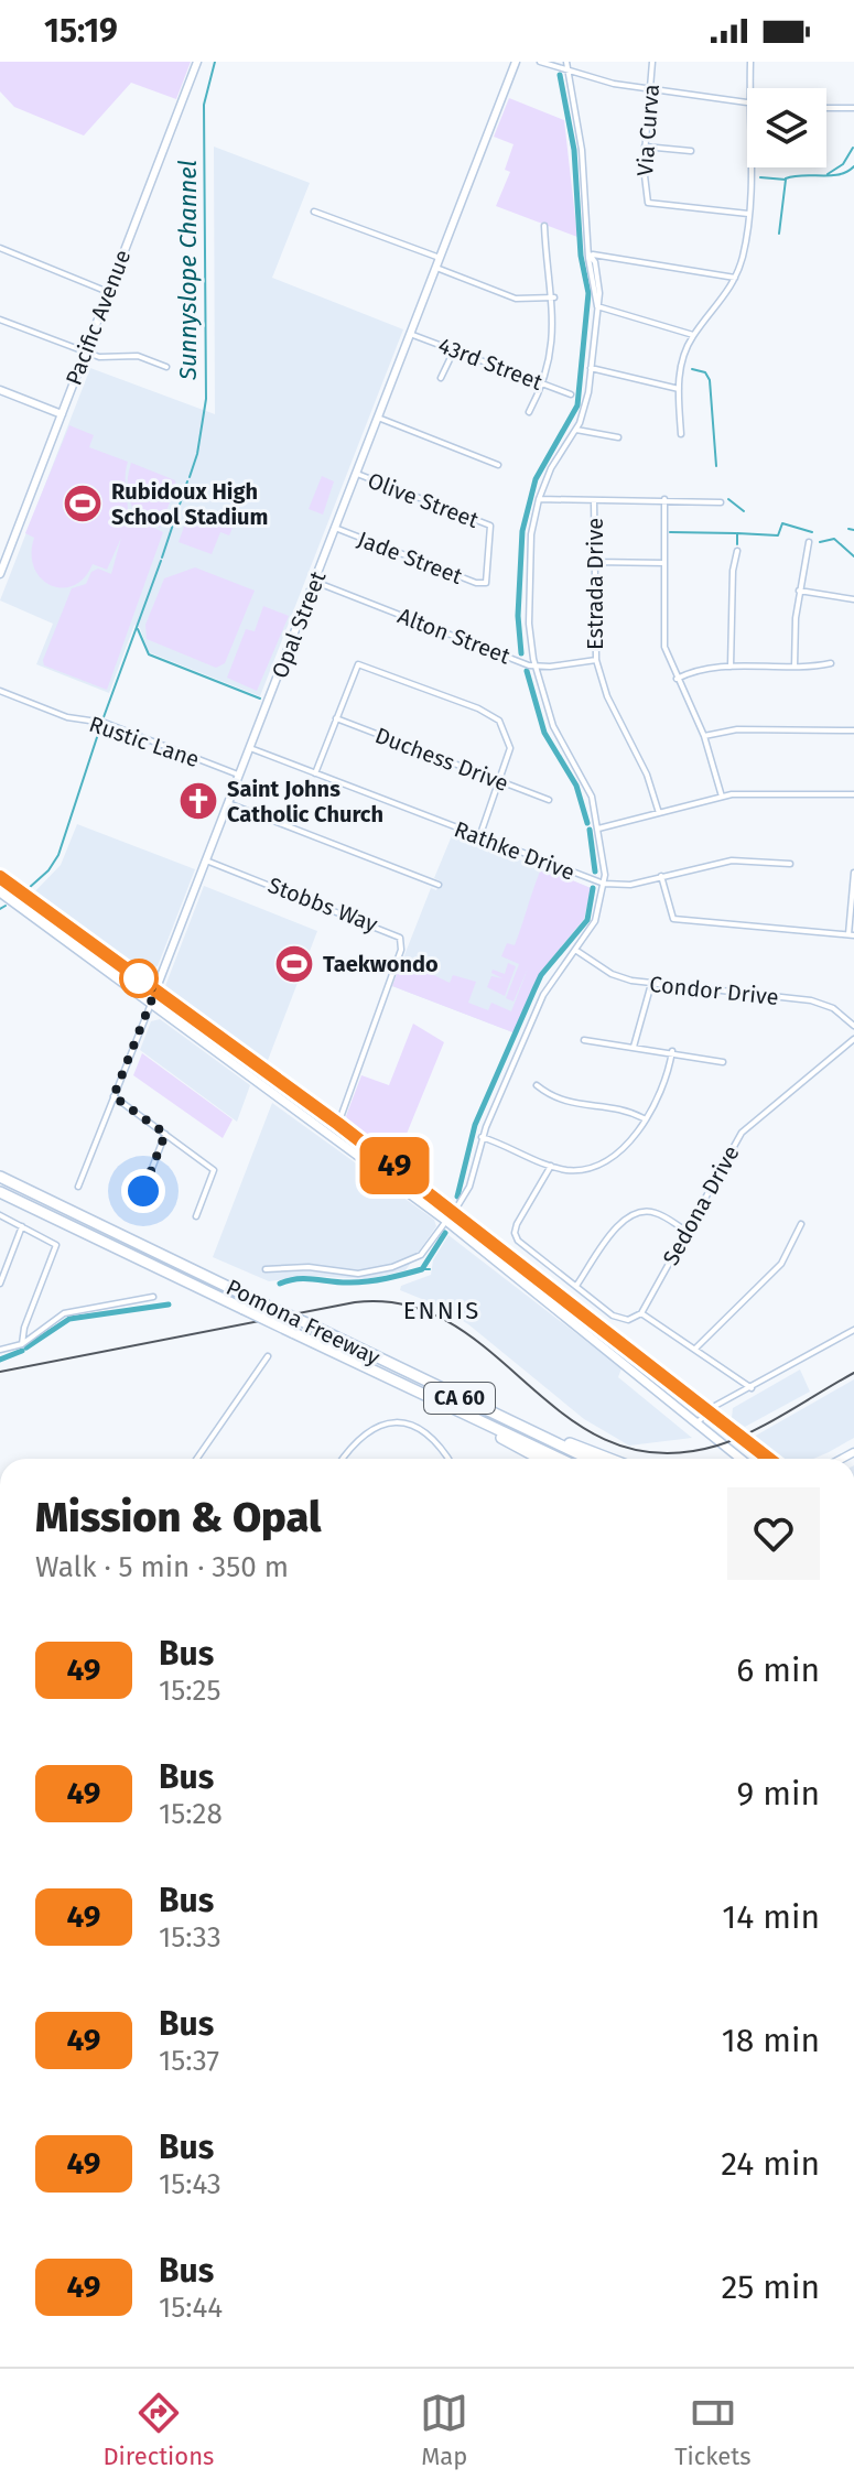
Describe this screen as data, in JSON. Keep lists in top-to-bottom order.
{
  "streets": {
    "highway": ["Pomona Freeway", "CA 60"],
    "street": [
      "Via Curva",
      "Pacific Avenue",
      "43rd Street",
      "Olive Street",
      "Jade Street",
      "Estrada Drive",
      "Opal Street",
      "Alton Street",
      "Rustic Lane",
      "Duchess Drive",
      "Rathke Drive",
      "Stobbs Way",
      "Condor Drive",
      "Sedona Drive"
    ]
  },
  "crossings": [
    ["43rd Street", "Opal Street"],
    ["Olive Street", "Jade Street"],
    ["Olive Street", "Opal Street"],
    ["Jade Street", "Opal Street"],
    ["Estrada Drive", "Alton Street"],
    ["Opal Street", "Alton Street"],
    ["Opal Street", "Rustic Lane"],
    ["Opal Street", "Rathke Drive"],
    ["Opal Street", "Stobbs Way"]
  ],
  "districts": ["ENNIS"],
  "water": ["Sunnyslope Channel"],
  "places": {
    "sports": ["Rubidoux High School Stadium", "Taekwondo"],
    "church": ["Saint Johns Catholic Church"]
  },
  "lines": ["bus line 49"],
  "page": {
    "status": "15:19",
    "on_map": "49",
    "heading": ["Mission & Opal", "Walk · 5 min · 350 m"],
    "list": [
      {
        "mark": "49",
        "name": "Bus",
        "note": "15:25",
        "value": "6 min"
      },
      {
        "mark": "49",
        "name": "Bus",
        "note": "15:28",
        "value": "9 min"
      },
      {
        "mark": "49",
        "name": "Bus",
        "note": "15:33",
        "value": "14 min"
      },
      {
        "mark": "49",
        "name": "Bus",
        "note": "15:37",
        "value": "18 min"
      },
      {
        "mark": "49",
        "name": "Bus",
        "note": "15:43",
        "value": "24 min"
      },
      {
        "mark": "49",
        "name": "Bus",
        "note": "15:44",
        "value": "25 min"
      }
    ],
    "tabs": ["Directions", "Map", "Tickets"]
  }
}
